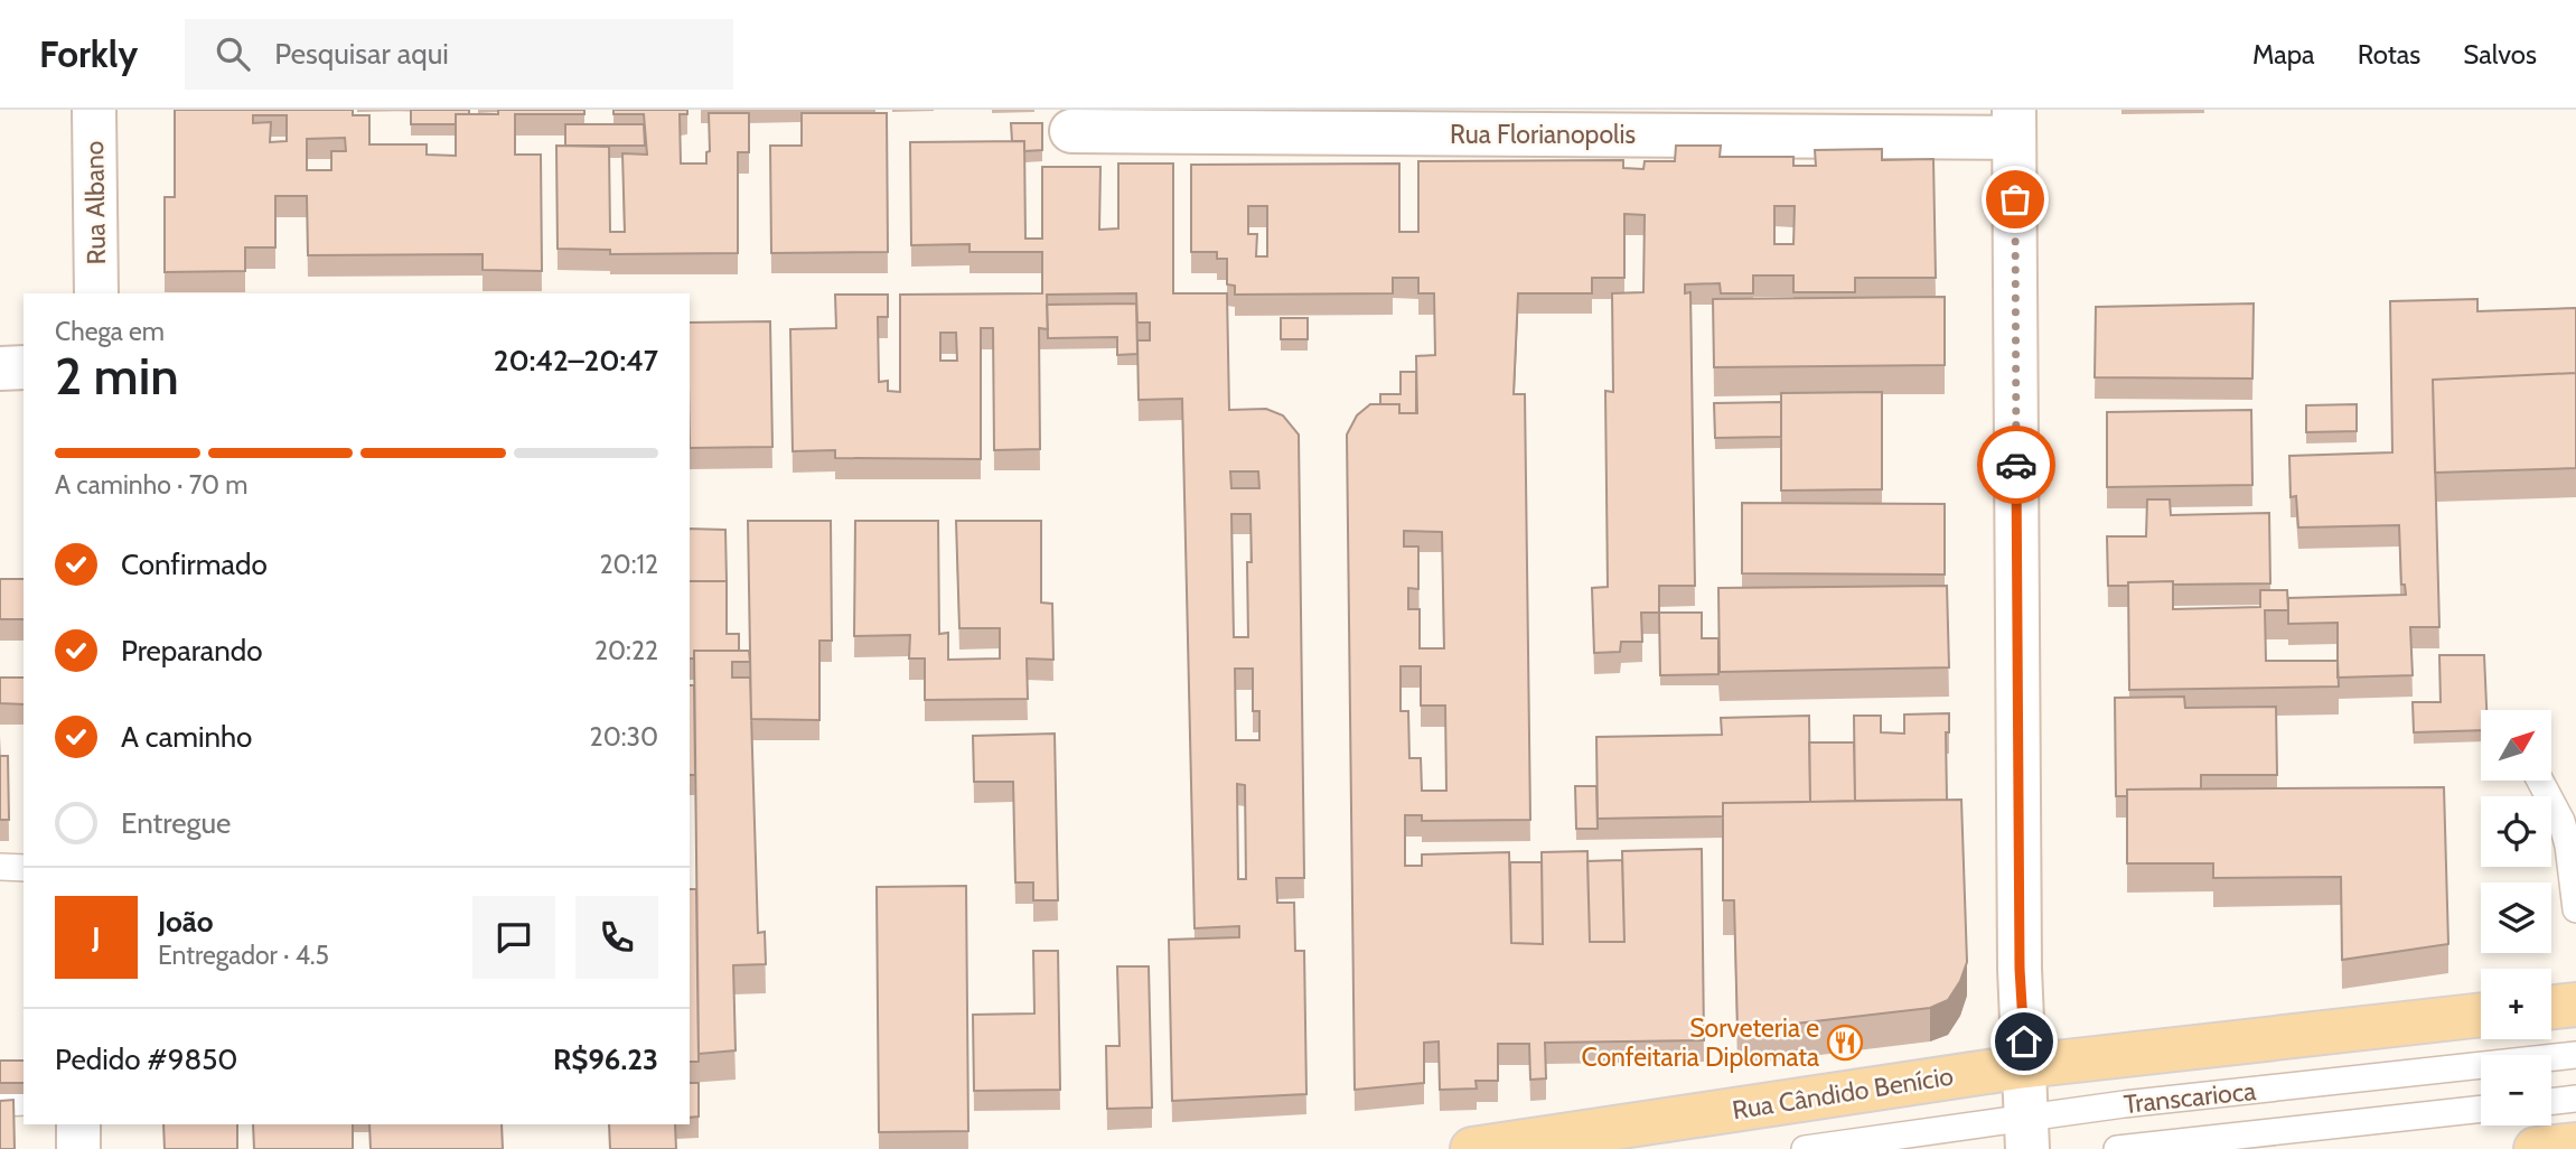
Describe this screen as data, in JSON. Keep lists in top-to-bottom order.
{
  "streets": {
    "main road": ["Rua Cândido Benício"],
    "street": ["Rua Florianopolis", "Rua Albano"],
    "lane": ["Transcarioca"]
  },
  "places": {
    "restaurant": ["Sorveteria e Confeitaria Diplomata"]
  },
  "north": "top right",
  "page": {
    "header": "Forkly",
    "search": "Pesquisar aqui",
    "nav": ["Mapa", "Rotas", "Salvos"],
    "heading": ["2 min", "Chega em", "20:42–20:47"],
    "panel": [
      "João",
      "Entregador · 4.5",
      "Pedido #9850",
      "R$96.23"
    ],
    "bar": "A caminho · 70 m",
    "list": [
      ["Confirmado", "20:12"],
      ["Preparando", "20:22"],
      ["A caminho", "20:30"],
      "Entregue"
    ],
    "map_buttons": ["+", "−"],
    "round": "J"
  }
}
